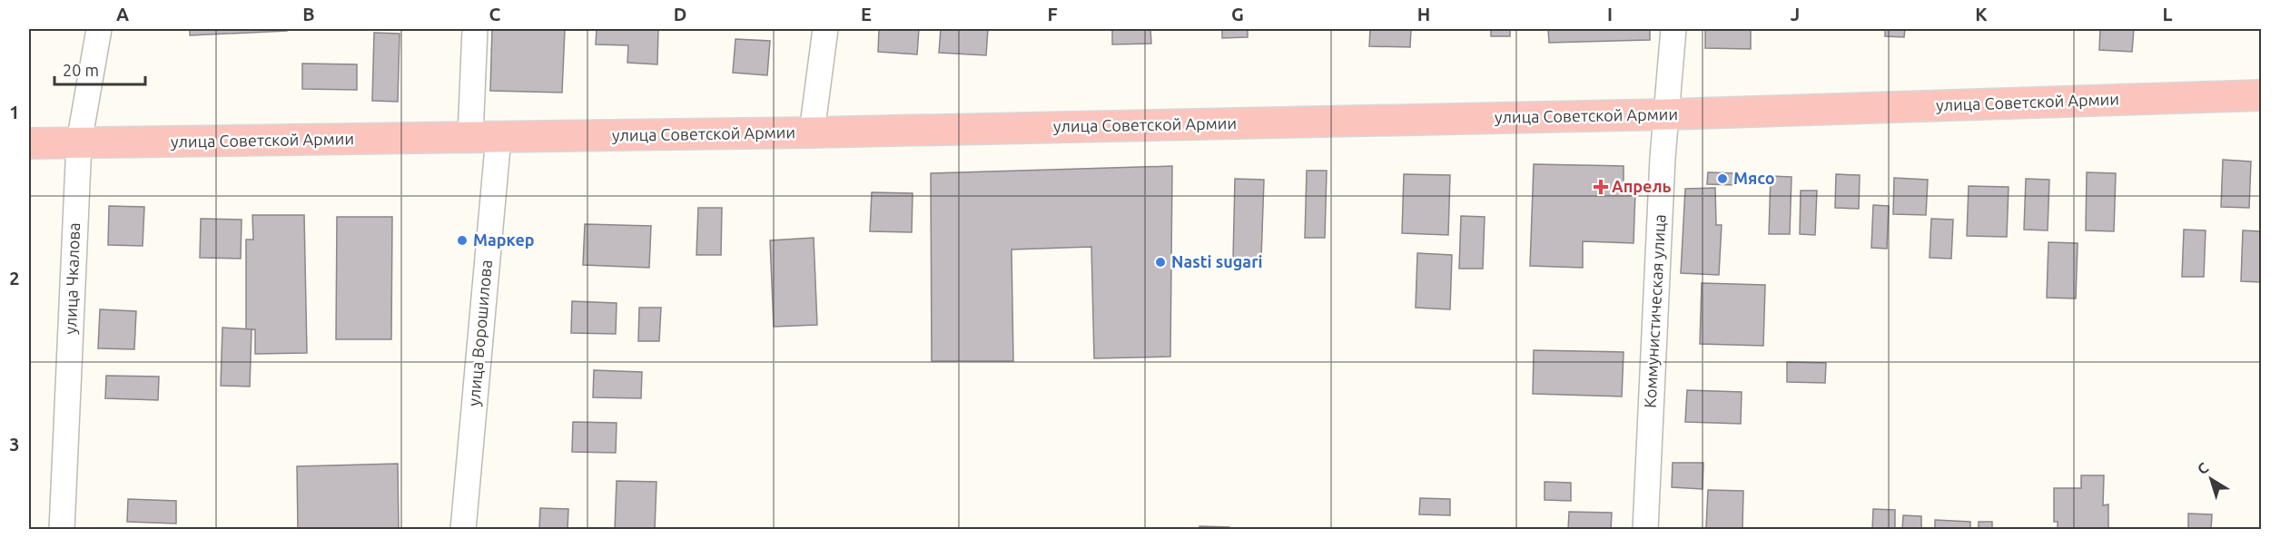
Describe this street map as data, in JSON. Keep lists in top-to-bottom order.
{
  "streets": {
    "main road": ["улица Советской Армии"],
    "street": ["улица Чкалова", "Коммунистическая улица", "улица Ворошилова"]
  },
  "crossings": [
    ["улица Советской Армии", "улица Чкалова"],
    ["улица Советской Армии", "Коммунистическая улица"],
    ["улица Советской Армии", "улица Ворошилова"]
  ],
  "places": {
    "other": ["Мясо", "Маркер", "Nasti sugari"],
    "health": ["Апрель"]
  },
  "scale_bar": "20 m",
  "north": "top left",
  "grid": {
    "columns": [
      "A",
      "B",
      "C",
      "D",
      "E",
      "F",
      "G",
      "H",
      "I",
      "J",
      "K",
      "L"
    ],
    "rows": ["1", "2", "3"]
  }
}
